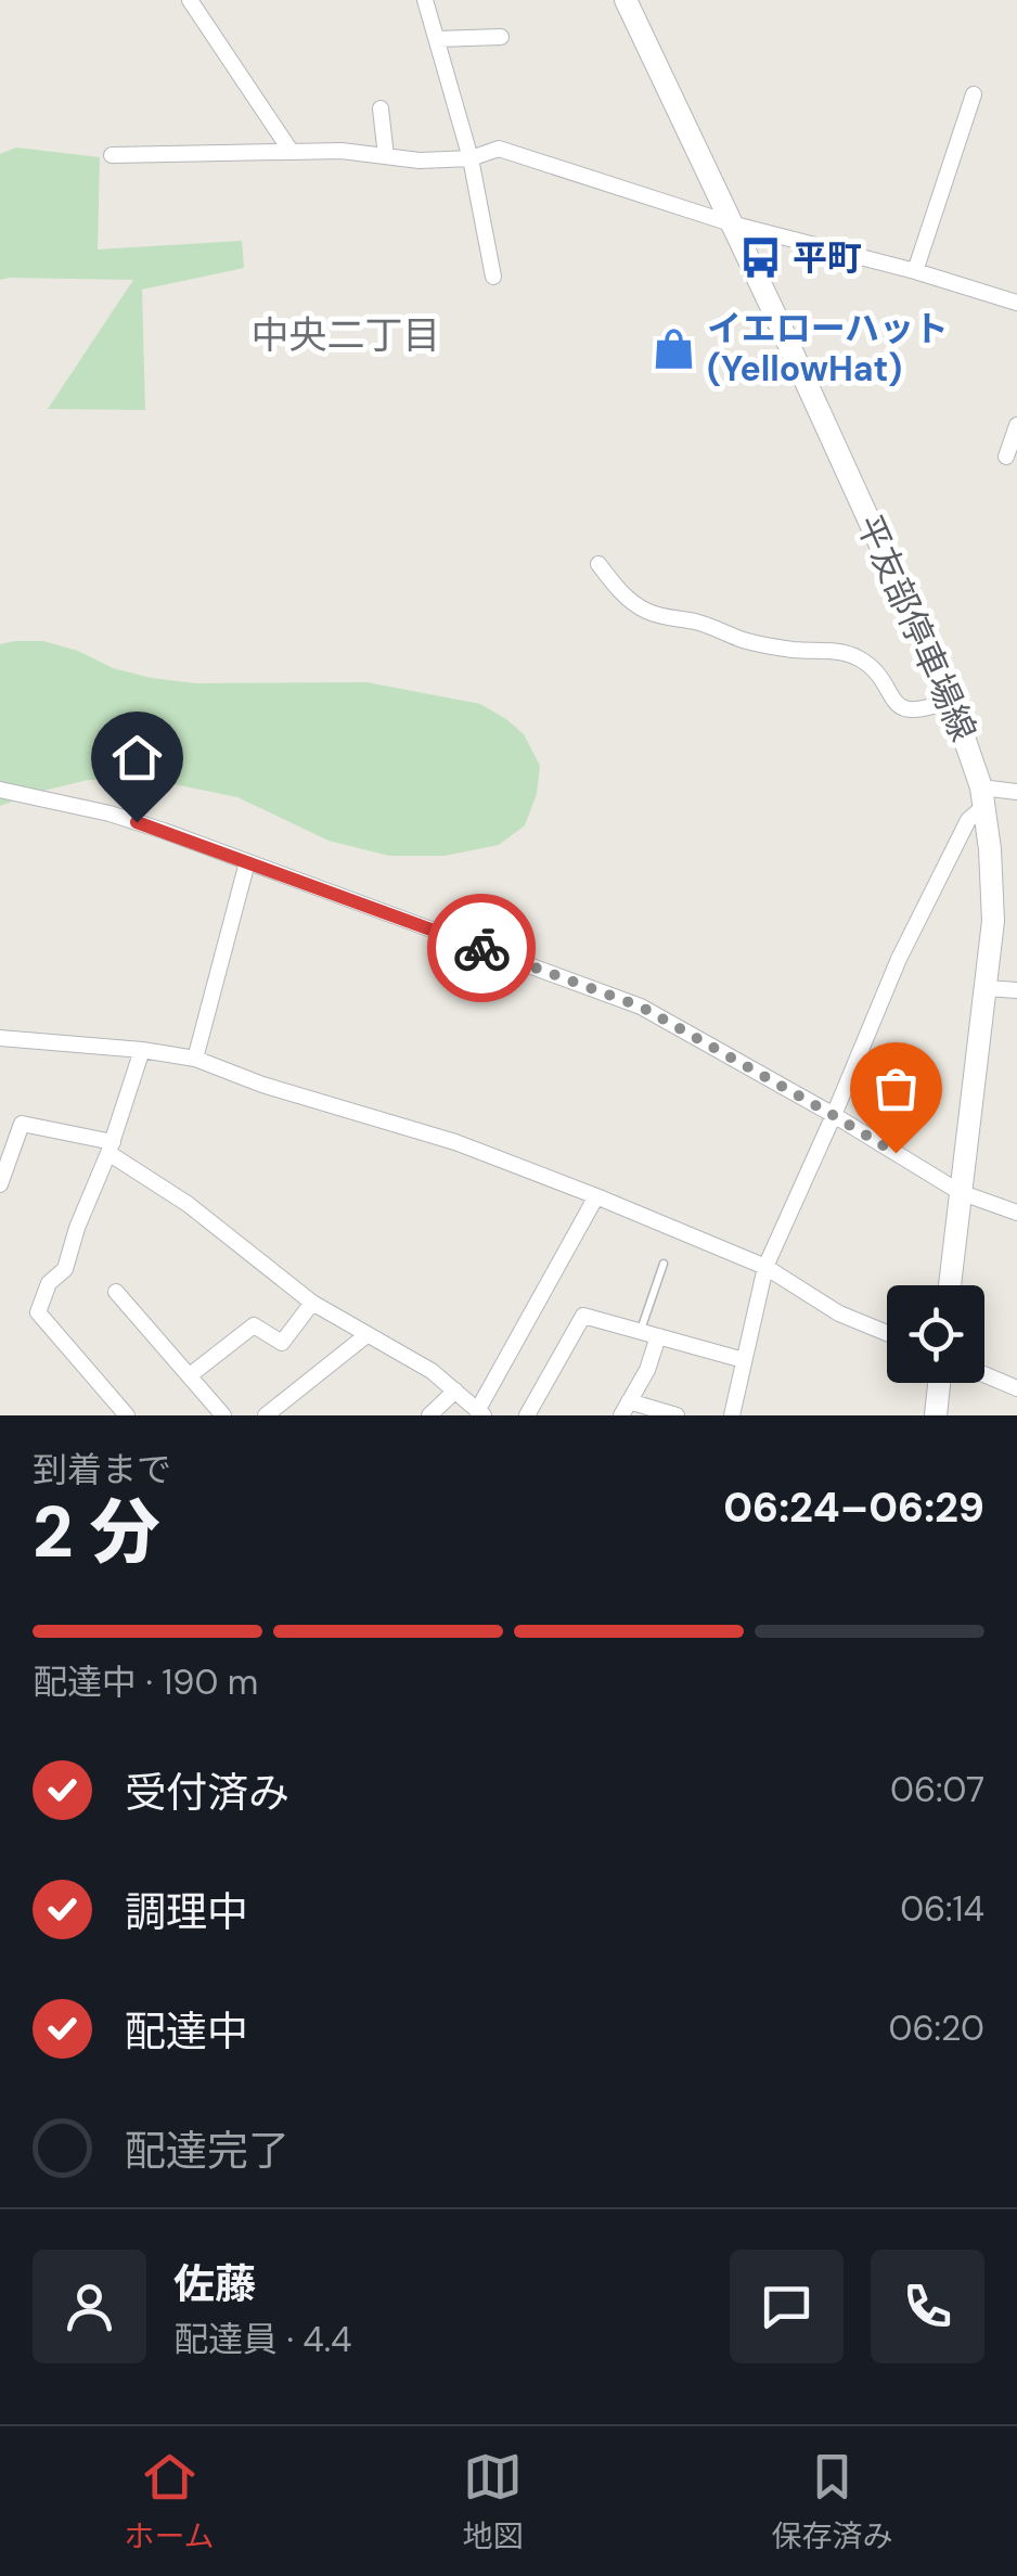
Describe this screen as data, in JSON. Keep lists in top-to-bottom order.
{
  "streets": {
    "main road": ["平友部停車場線"]
  },
  "districts": ["中央二丁目"],
  "places": {
    "bus stop": ["平町"],
    "shop": ["イエローハット (YellowHat)"]
  },
  "page": {
    "heading": ["2 分", "到着まで", "06:24–06:29"],
    "panel": ["佐藤", "配達員 · 4.4"],
    "bar": "配達中 · 190 m",
    "list": [
      ["受付済み", "06:07"],
      ["調理中", "06:14"],
      ["配達中", "06:20"],
      "配達完了"
    ],
    "tabs": ["ホーム", "地図", "保存済み"]
  }
}
